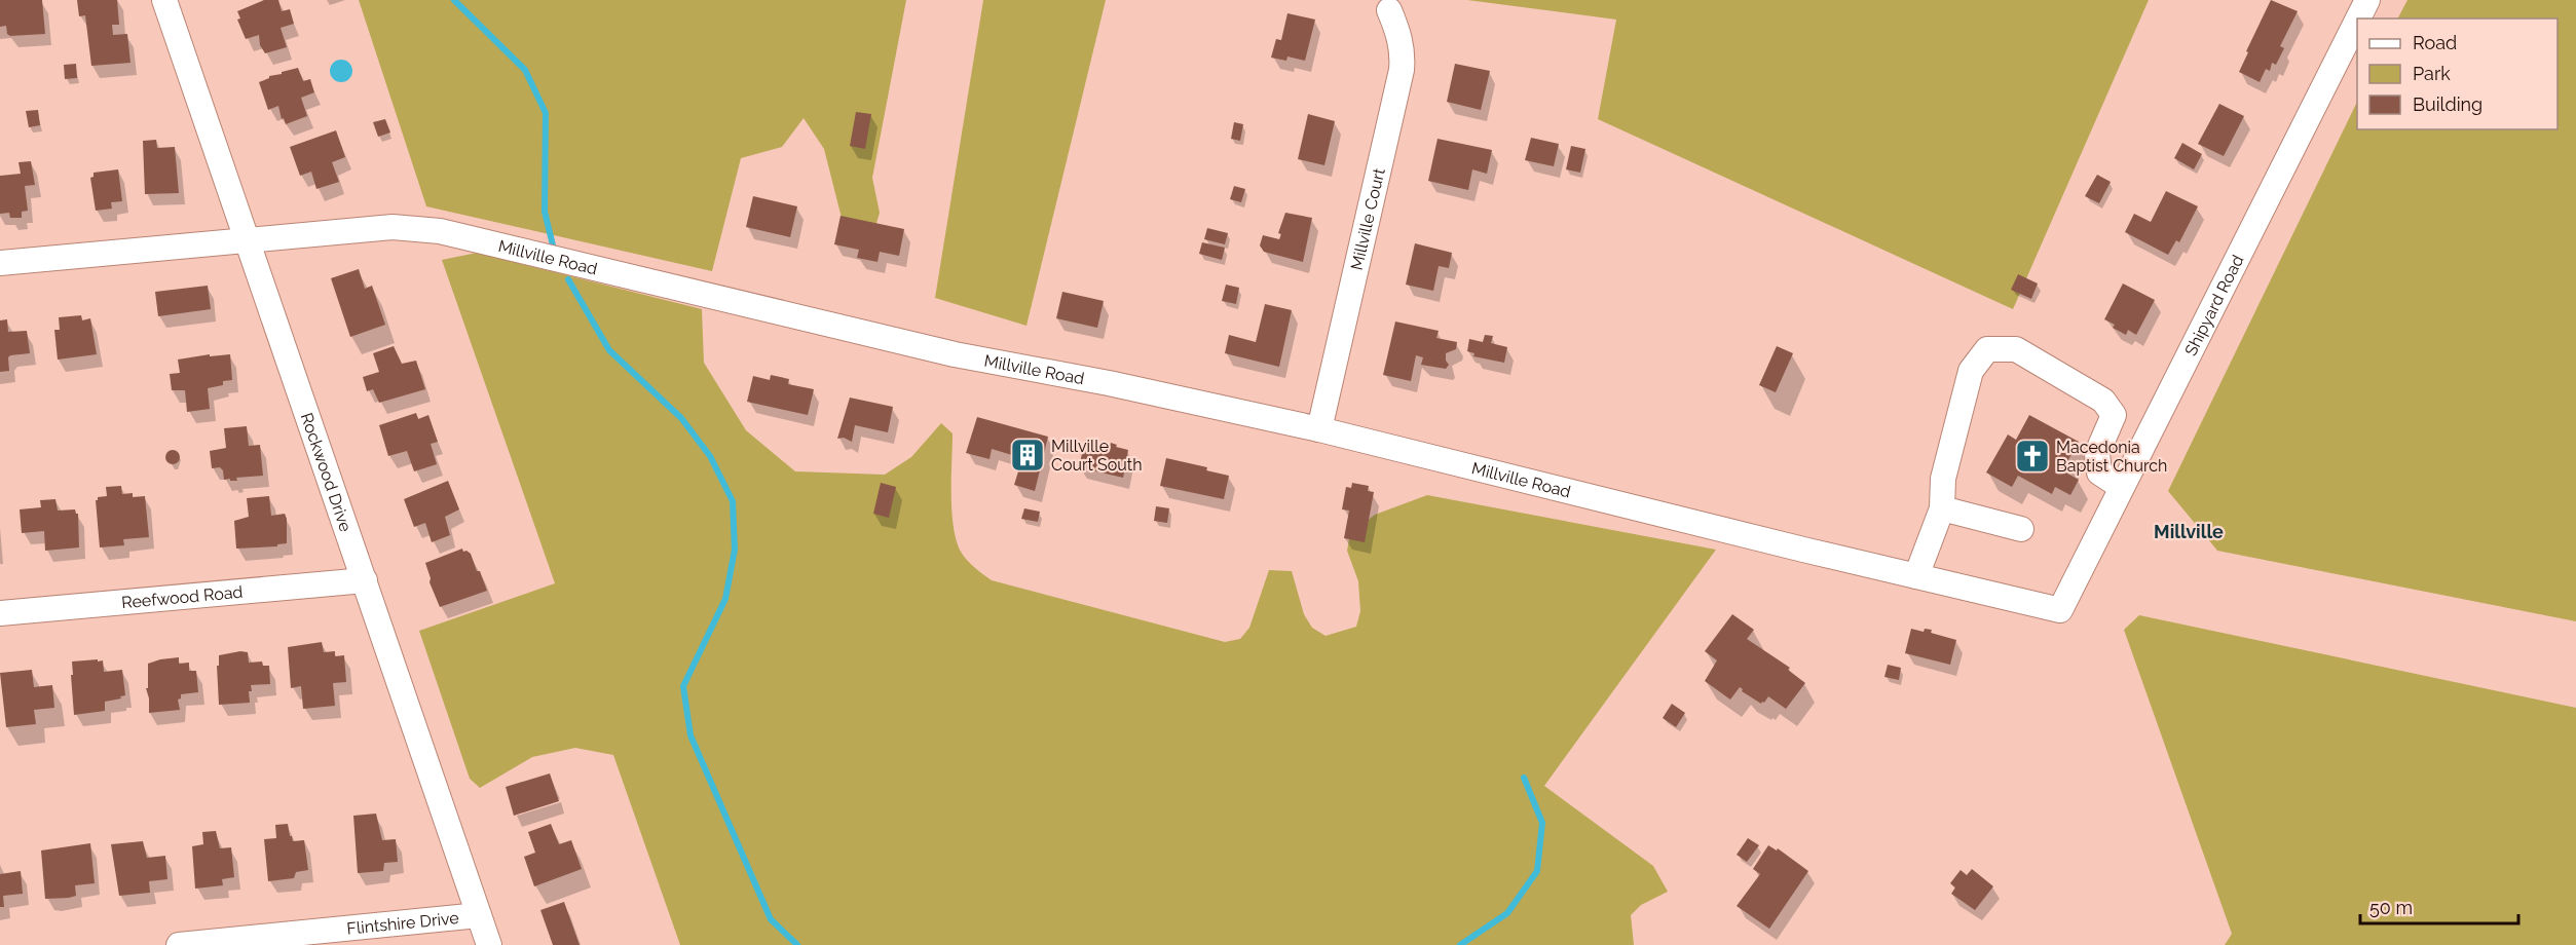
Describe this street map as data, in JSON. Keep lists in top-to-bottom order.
{
  "streets": {
    "street": [
      "Millville Court",
      "Millville Road",
      "Shipyard Road",
      "Rockwood Drive",
      "Reefwood Road",
      "Flintshire Drive"
    ]
  },
  "crossings": [
    ["Millville Court", "Millville Road"],
    ["Millville Road", "Shipyard Road"],
    ["Millville Road", "Rockwood Drive"],
    ["Rockwood Drive", "Reefwood Road"],
    ["Rockwood Drive", "Flintshire Drive"]
  ],
  "districts": ["Millville"],
  "places": {
    "building": ["Millville Court South"],
    "church": ["Macedonia Baptist Church"]
  },
  "legend": ["Road", "Park", "Building"],
  "scale_bar": "50 m"
}
